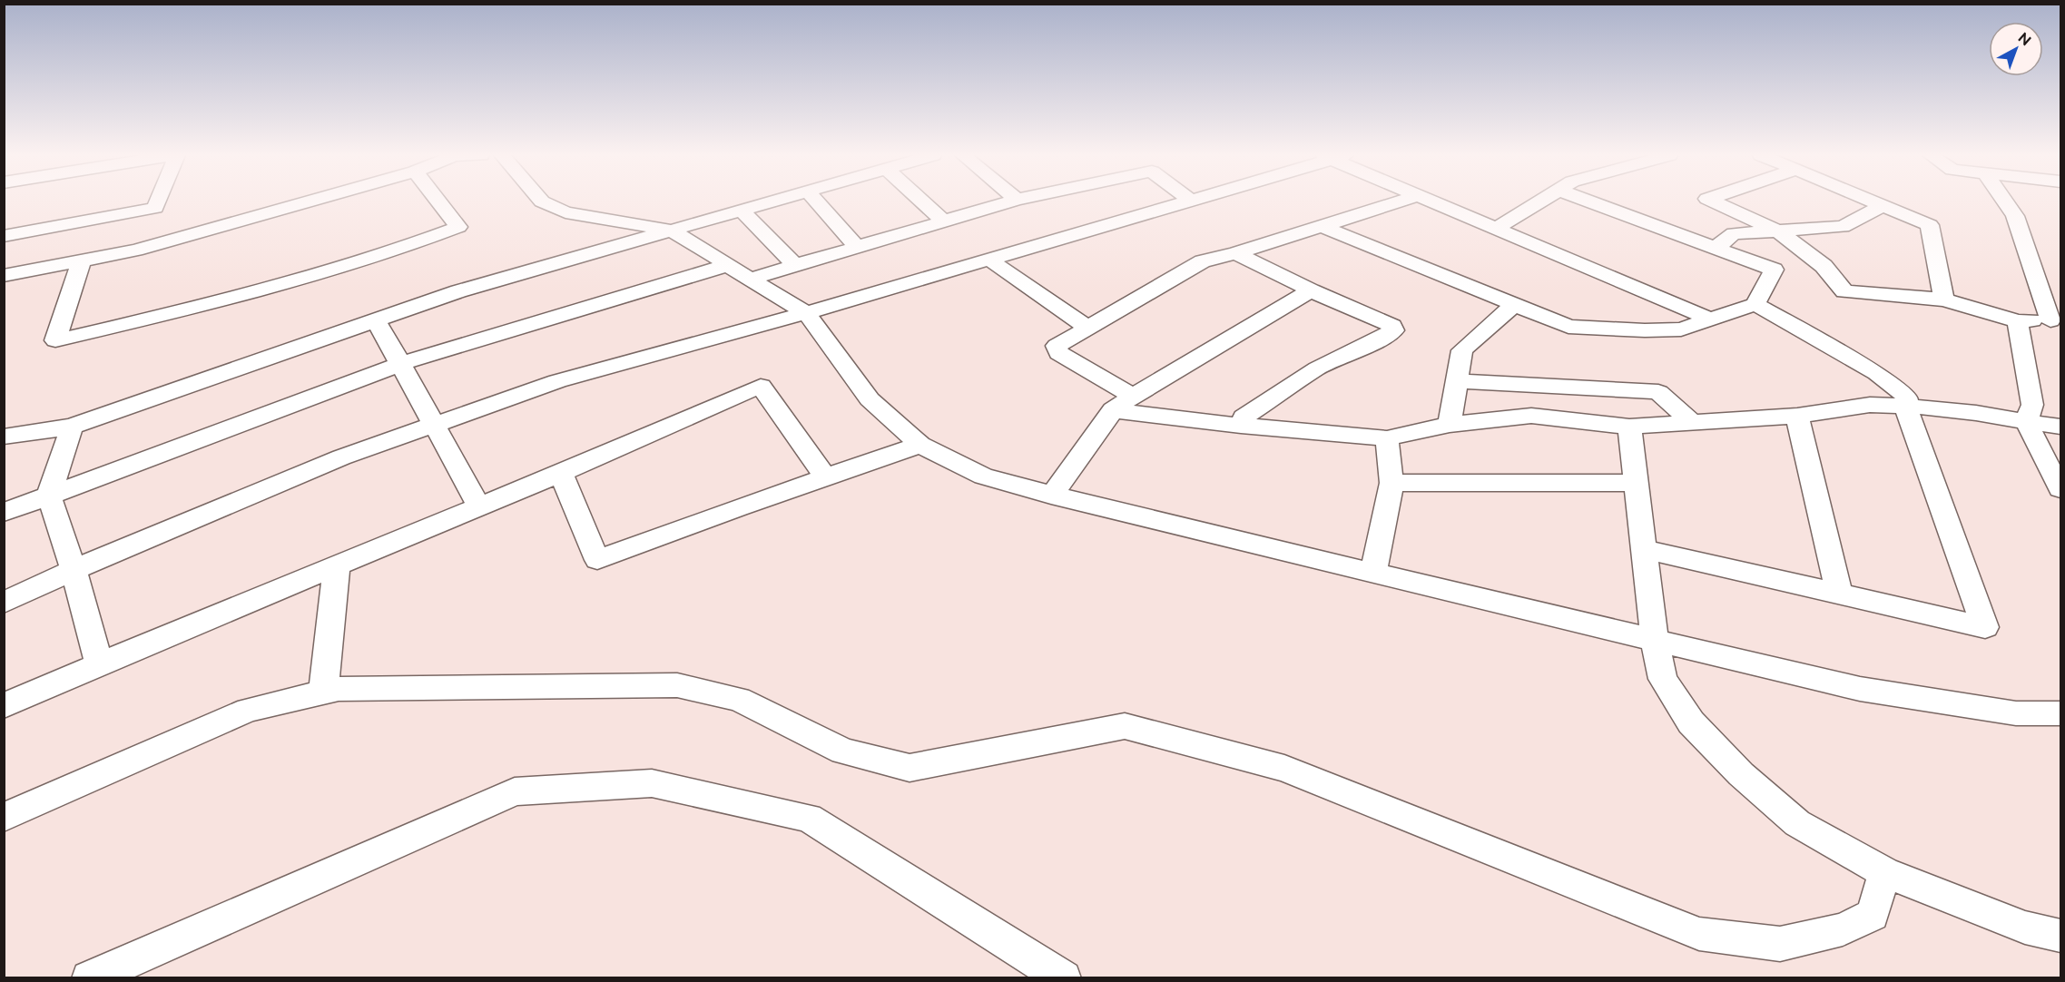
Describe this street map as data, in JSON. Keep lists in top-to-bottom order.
{
  "north": "top right"
}
